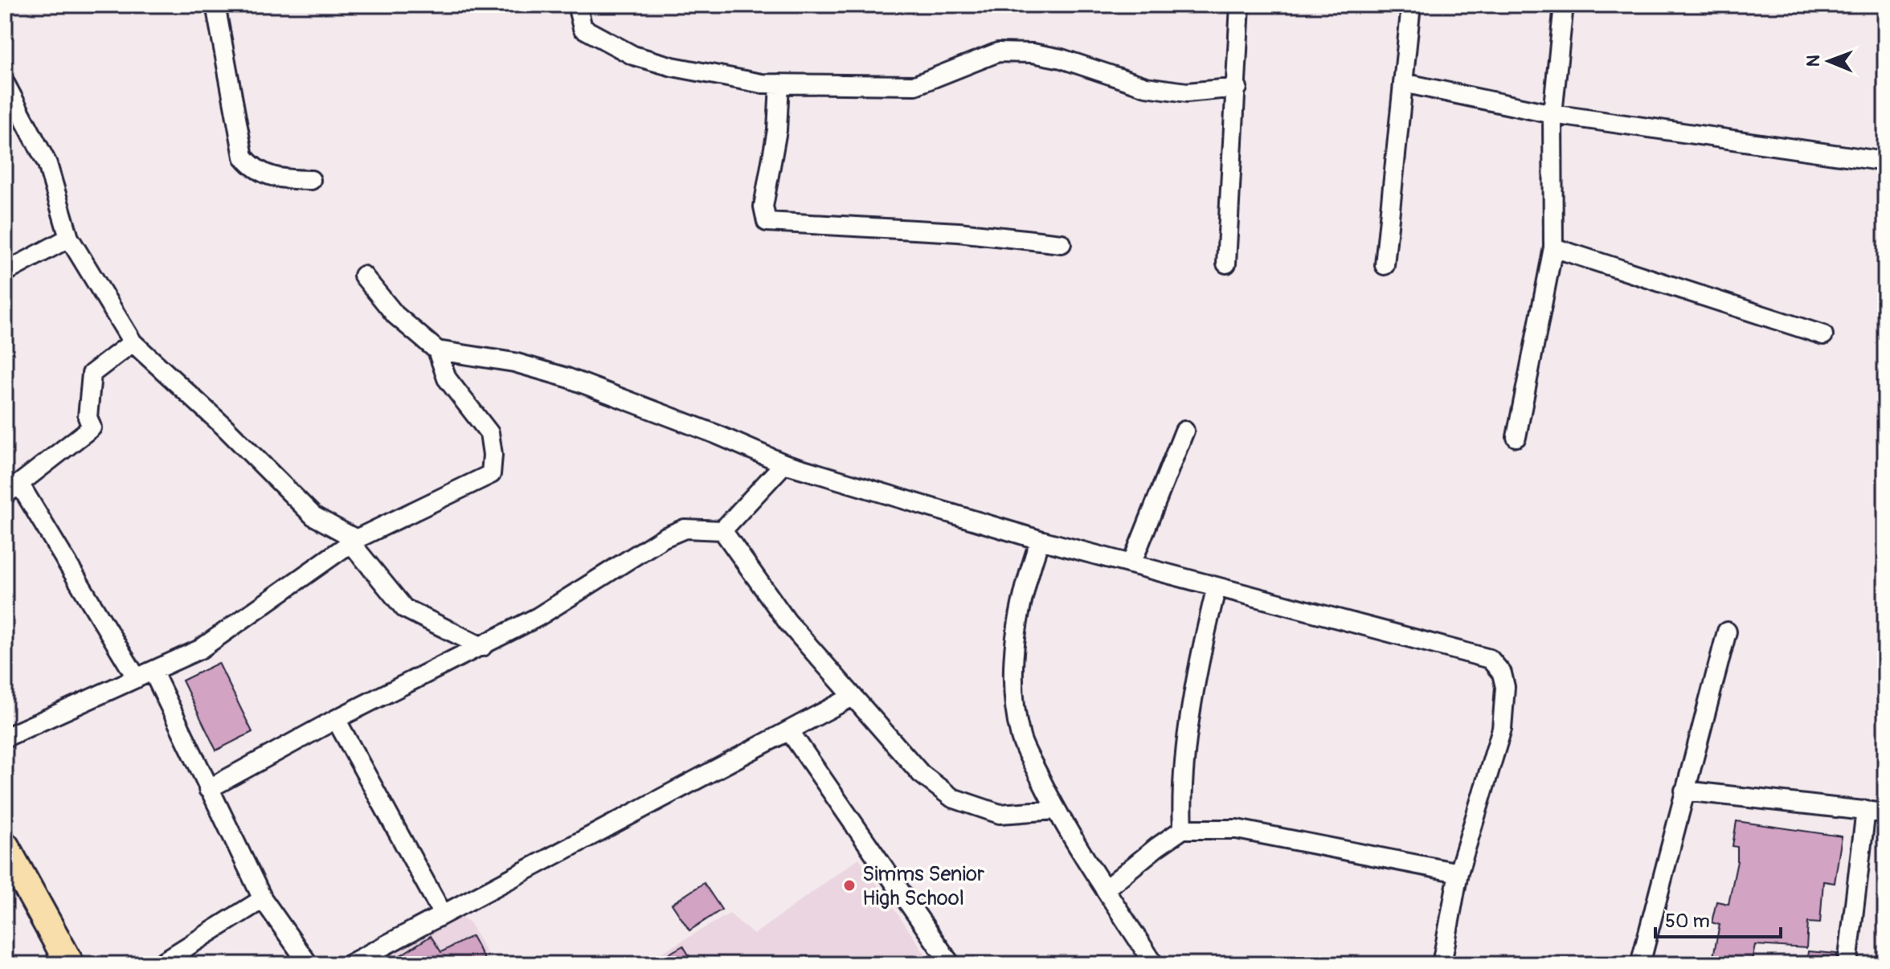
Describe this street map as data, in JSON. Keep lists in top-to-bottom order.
{
  "places": ["Simms Senior High School"],
  "scale_bar": "50 m",
  "north": "left"
}
